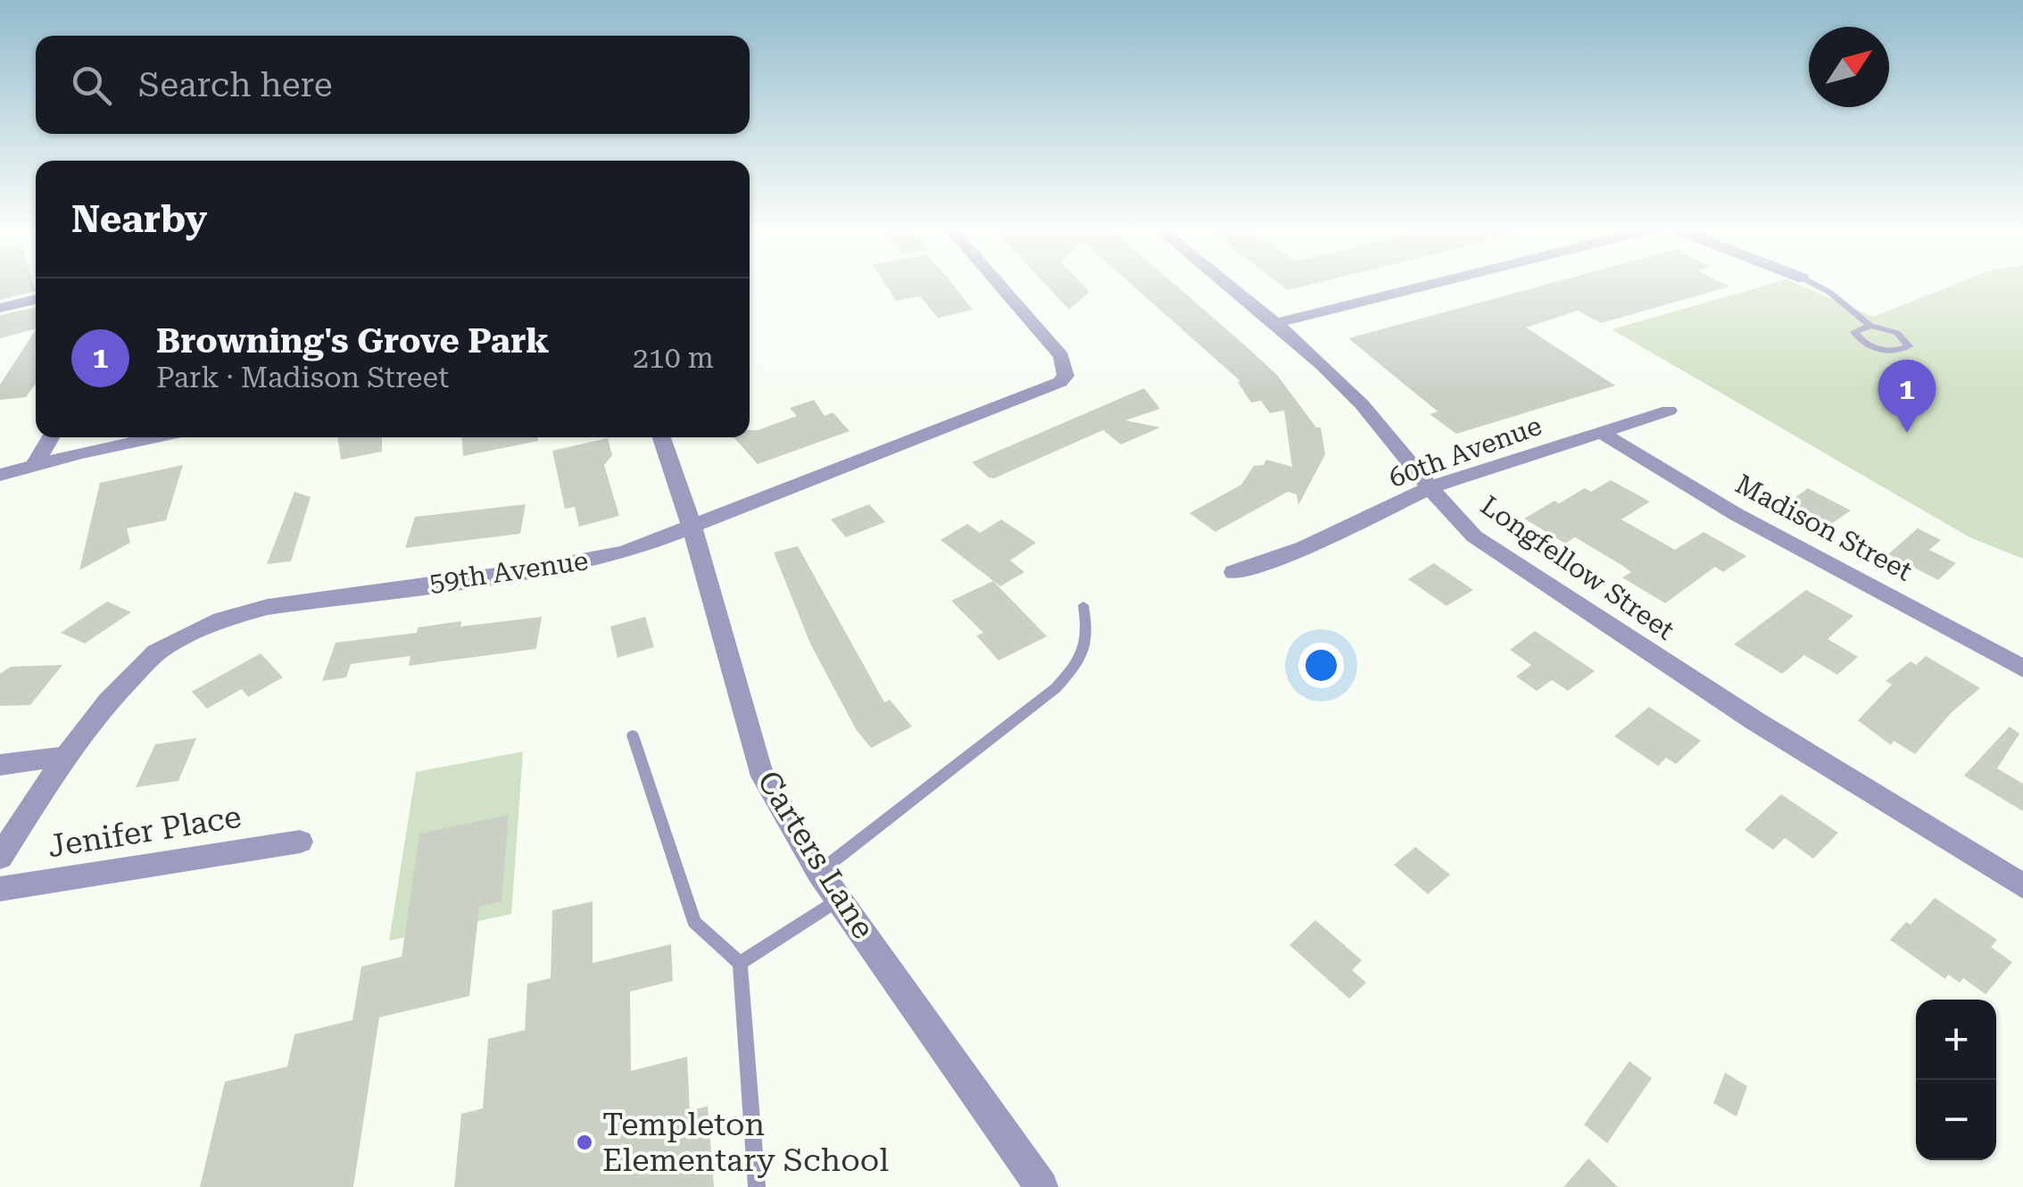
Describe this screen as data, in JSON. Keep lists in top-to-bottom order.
{
  "streets": {
    "street": [
      "60th Avenue",
      "Madison Street",
      "Longfellow Street",
      "59th Avenue",
      "Jenifer Place",
      "Carters Lane"
    ]
  },
  "crossings": [
    ["60th Avenue", "Madison Street"],
    ["60th Avenue", "Longfellow Street"],
    ["59th Avenue", "Jenifer Place"],
    ["59th Avenue", "Carters Lane"]
  ],
  "places": ["Templeton Elementary School"],
  "north": "top right",
  "page": {
    "search": "Search here",
    "heading": "Nearby",
    "list": [
      {
        "mark": "1",
        "name": "Browning's Grove Park",
        "note": "Park · Madison Street",
        "value": "210 m"
      }
    ],
    "pins": "1",
    "map_buttons": ["+", "−"]
  }
}
